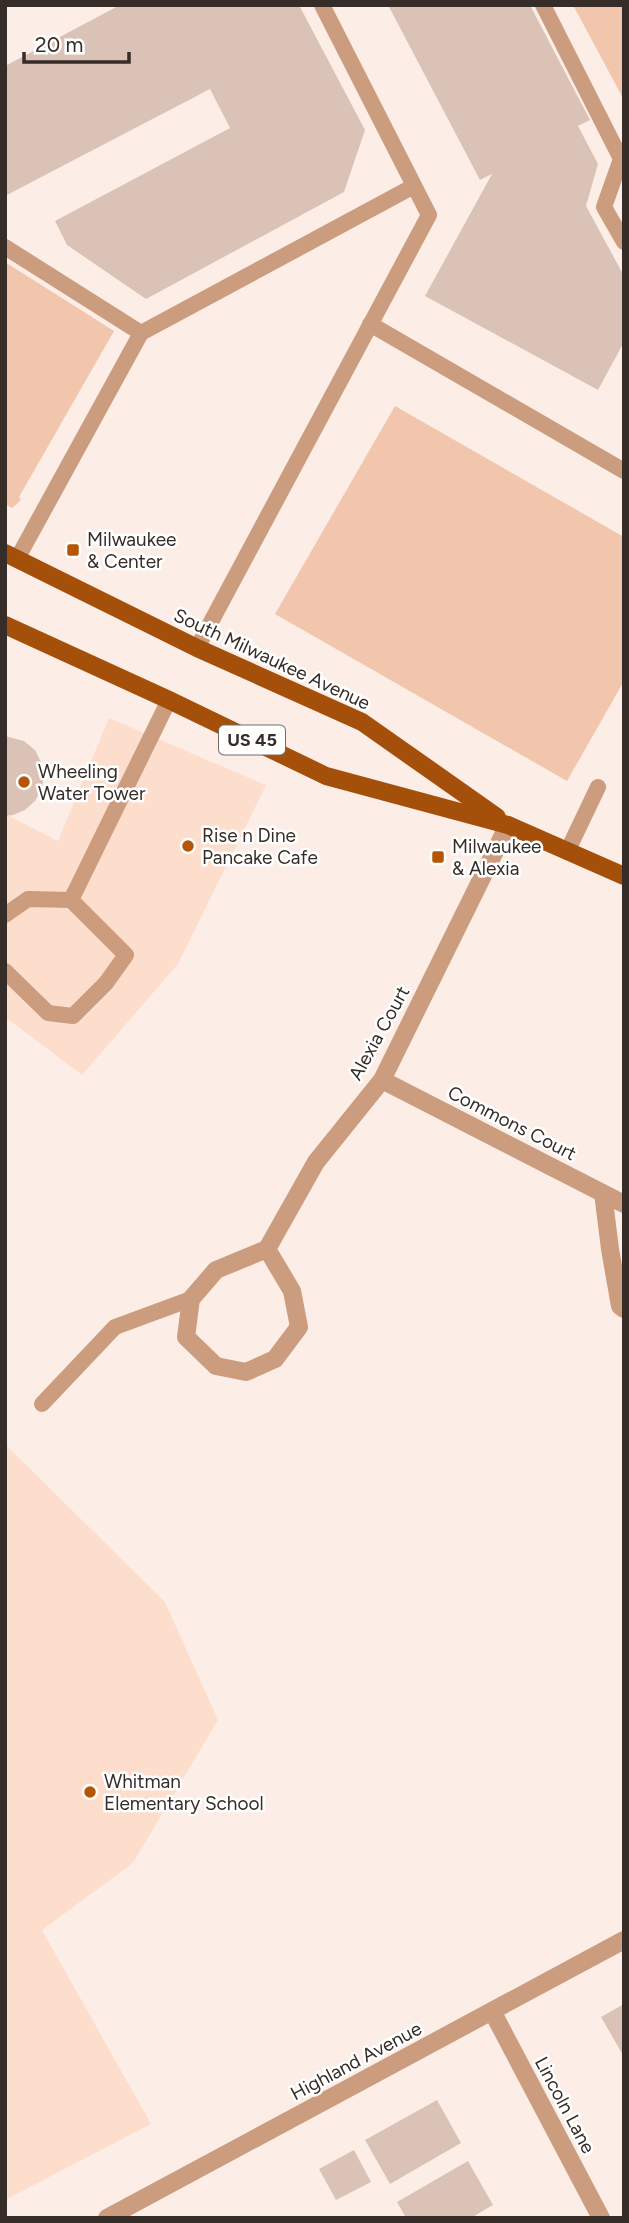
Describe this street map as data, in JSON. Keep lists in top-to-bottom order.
{
  "streets": {
    "main road": ["South Milwaukee Avenue", "US 45"],
    "street": [
      "Alexia Court",
      "Commons Court",
      "Highland Avenue",
      "Lincoln Lane"
    ]
  },
  "crossings": [
    ["South Milwaukee Avenue", "Alexia Court"],
    ["Alexia Court", "Commons Court"],
    ["Highland Avenue", "Lincoln Lane"]
  ],
  "places": {
    "transit": ["Milwaukee & Center", "Milwaukee & Alexia"],
    "other": ["Wheeling Water Tower", "Rise n Dine Pancake Cafe", "Whitman Elementary School"]
  },
  "scale_bar": "20 m"
}
